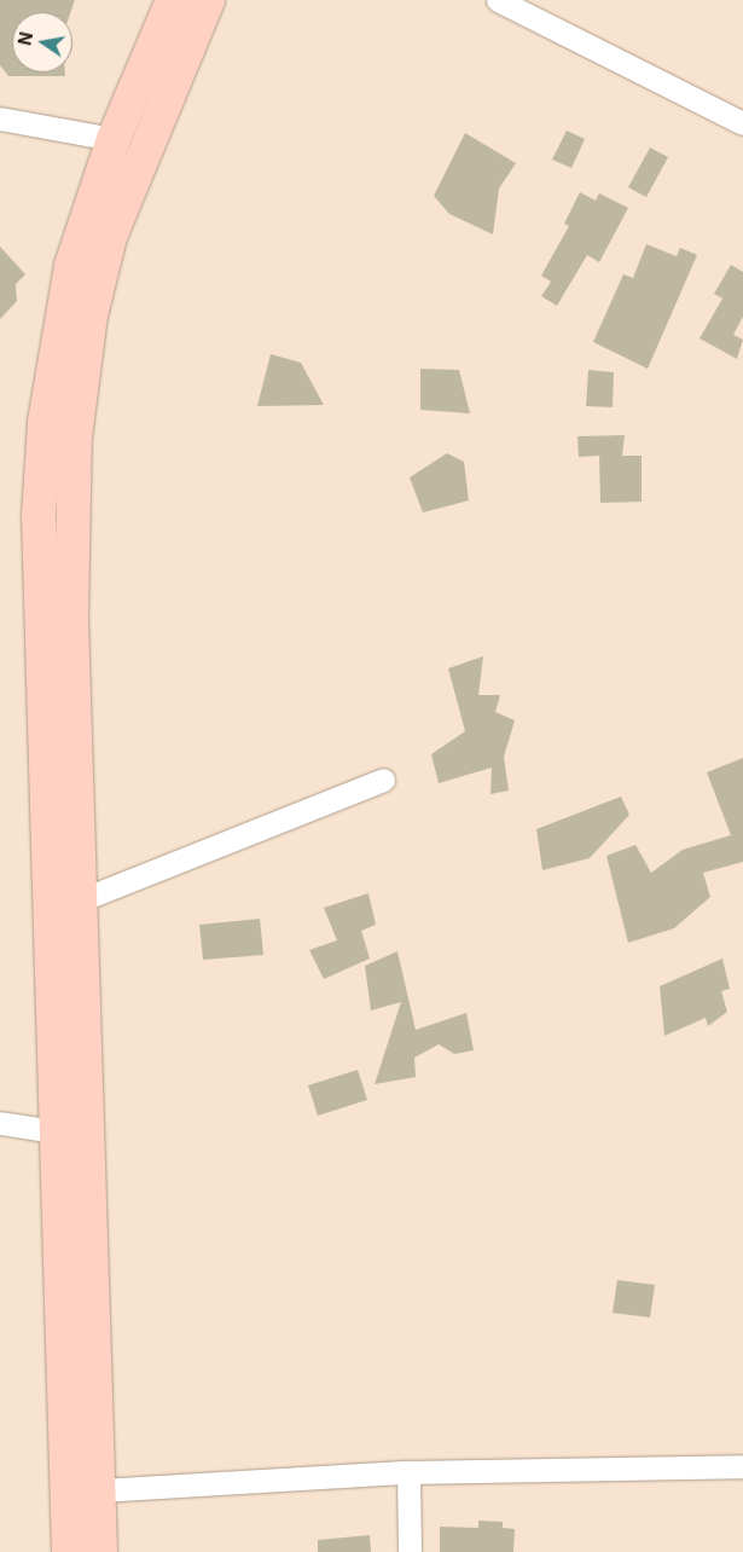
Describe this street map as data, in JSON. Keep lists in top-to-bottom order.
{
  "north": "left"
}
